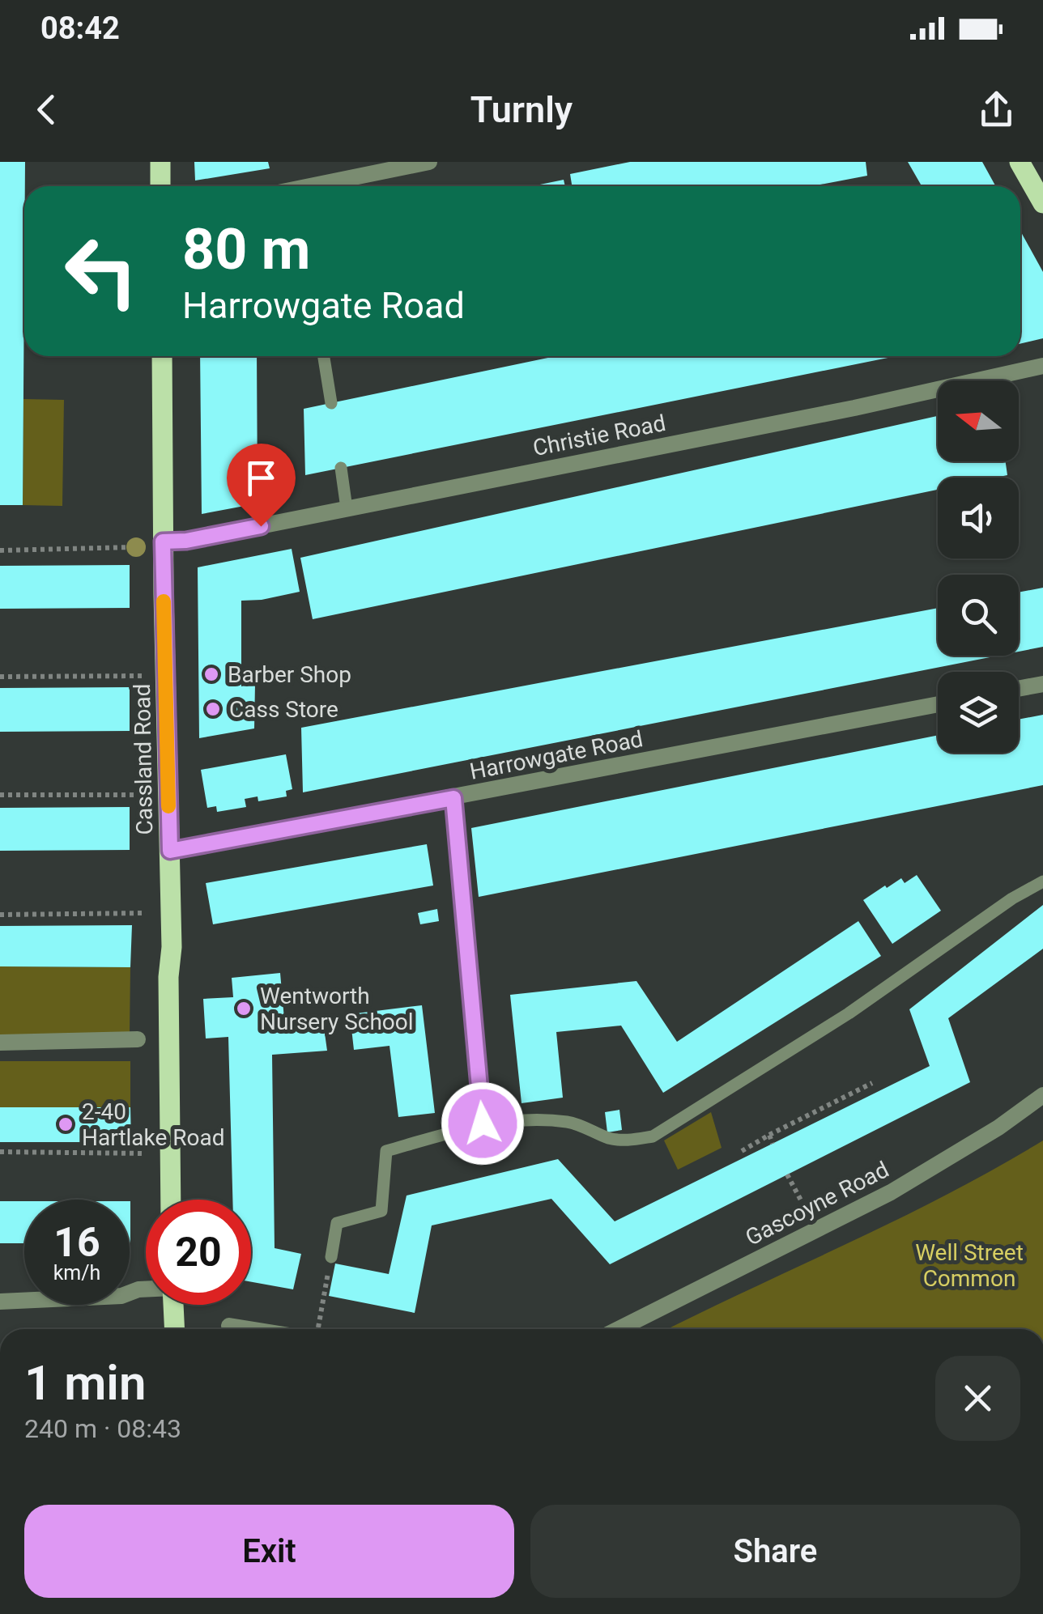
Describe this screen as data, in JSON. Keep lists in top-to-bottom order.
{
  "streets": {
    "main road": ["Cassland Road"],
    "street": ["Christie Road", "Harrowgate Road", "Gascoyne Road"]
  },
  "crossings": [
    ["Christie Road", "Cassland Road"],
    ["Harrowgate Road", "Cassland Road"]
  ],
  "parks": ["Well Street Common"],
  "places": [
    "Barber Shop",
    "Cass Store",
    "Wentworth Nursery School",
    "2-40 Hartlake Road"
  ],
  "north": "left",
  "page": {
    "status": "08:42",
    "header": "Turnly",
    "turn": ["80 m", "Harrowgate Road"],
    "speed": "16 km/h",
    "limit": "20",
    "heading": ["1 min", "240 m · 08:43"],
    "buttons": ["Exit", "Share"]
  }
}
